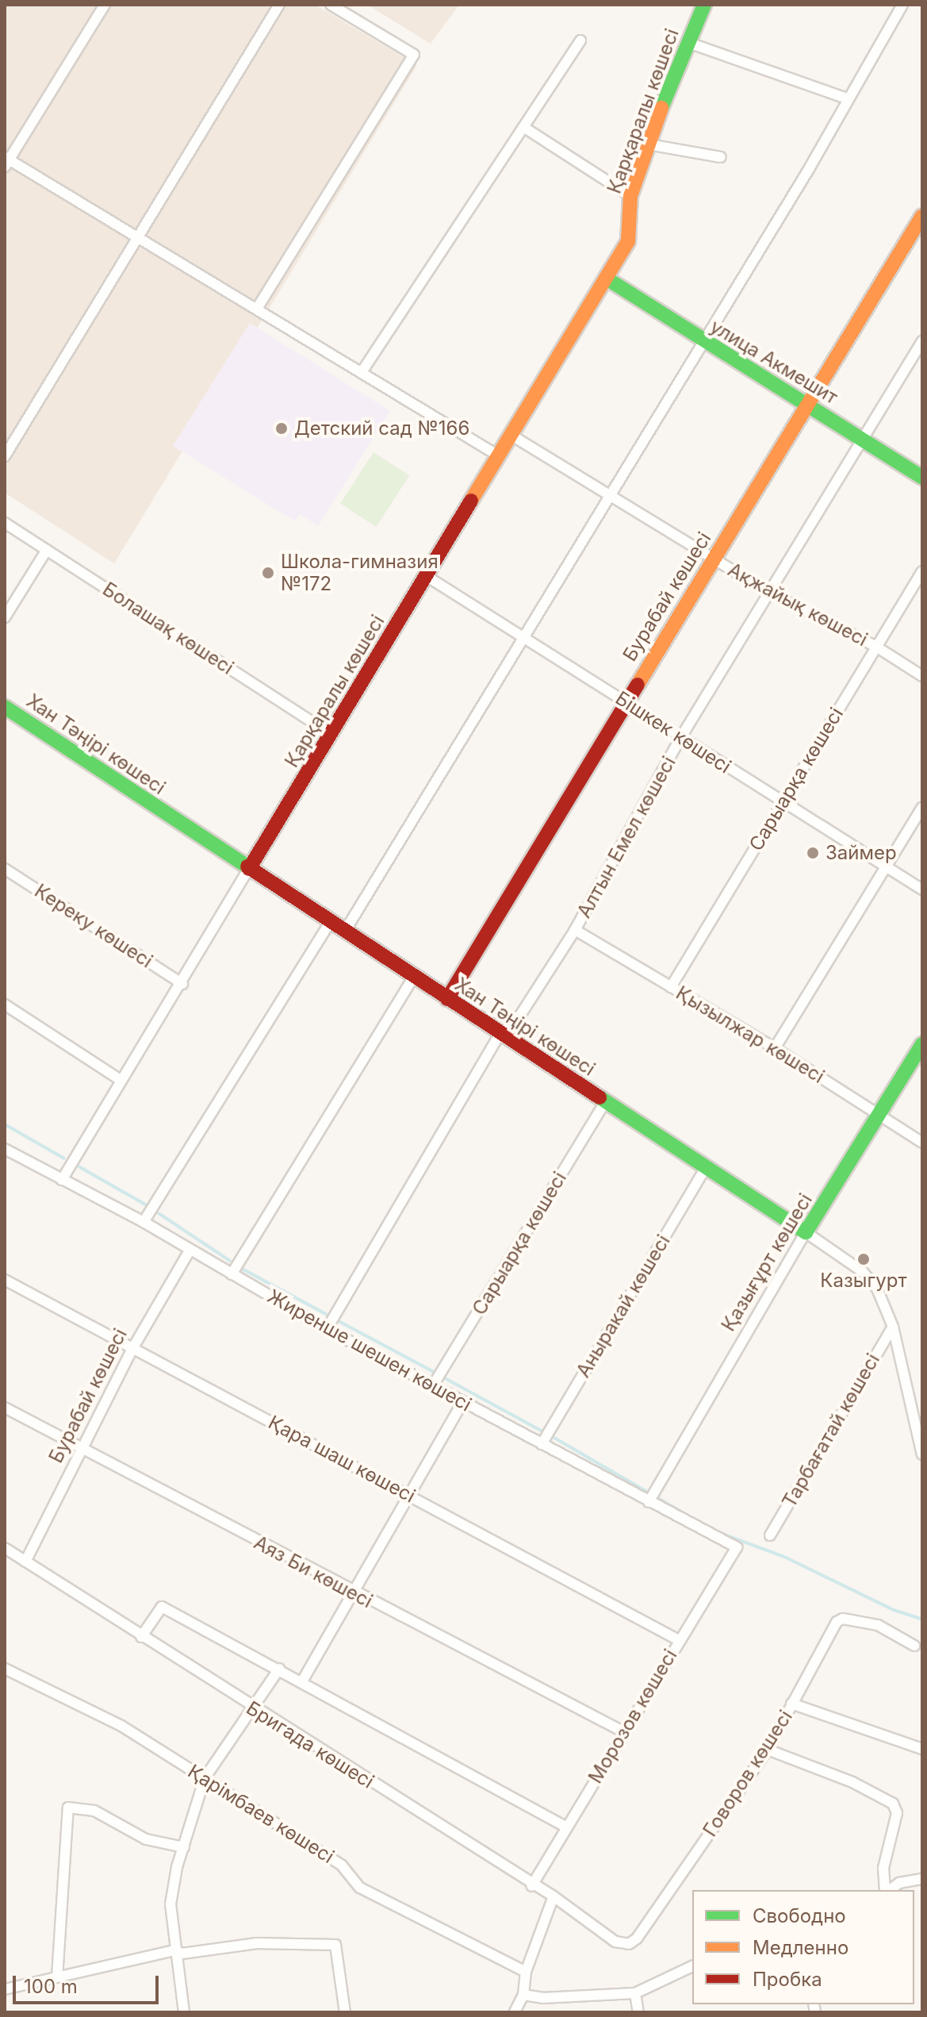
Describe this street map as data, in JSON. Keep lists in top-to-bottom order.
{
  "streets": {
    "street": [
      "Қарқаралы көшесі",
      "улица Акмешит",
      "Бурабай көшесі",
      "Ақжайық көшесі",
      "Болашақ көшесі",
      "Бішкек көшесі",
      "Хан Тәңірі көшесі",
      "Сарыарқа көшесі",
      "Алтын Емел көшесі",
      "Кереку көшесі",
      "Қызылжар көшесі",
      "Қазығұрт көшесі",
      "Аныракай көшесі",
      "Жиренше шешен көшесі",
      "Тарбағатай көшесі",
      "Қара шаш көшесі",
      "Аяз Би көшесі",
      "Морозов көшесі",
      "Бригада көшесі",
      "Говоров көшесі",
      "Қарімбаев көшесі"
    ]
  },
  "crossings": [
    ["Қарқаралы көшесі", "улица Акмешит"],
    ["Қарқаралы көшесі", "Ақжайық көшесі"],
    ["Қарқаралы көшесі", "Болашақ көшесі"],
    ["Қарқаралы көшесі", "Бішкек көшесі"],
    ["Қарқаралы көшесі", "Хан Тәңірі көшесі"],
    ["Қарқаралы көшесі", "Кереку көшесі"],
    ["Қарқаралы көшесі", "Жиренше шешен көшесі"],
    ["улица Акмешит", "Бурабай көшесі"],
    ["улица Акмешит", "Алтын Емел көшесі"],
    ["Бурабай көшесі", "Ақжайық көшесі"],
    ["Бурабай көшесі", "Бішкек көшесі"],
    ["Бурабай көшесі", "Хан Тәңірі көшесі"],
    ["Бурабай көшесі", "Жиренше шешен көшесі"],
    ["Бурабай көшесі", "Қара шаш көшесі"],
    ["Бурабай көшесі", "Аяз Би көшесі"],
    ["Бурабай көшесі", "Бригада көшесі"],
    ["Ақжайық көшесі", "Сарыарқа көшесі"],
    ["Ақжайық көшесі", "Алтын Емел көшесі"],
    ["Бішкек көшесі", "Сарыарқа көшесі"],
    ["Бішкек көшесі", "Алтын Емел көшесі"],
    ["Хан Тәңірі көшесі", "Сарыарқа көшесі"],
    ["Хан Тәңірі көшесі", "Алтын Емел көшесі"],
    ["Хан Тәңірі көшесі", "Қазығұрт көшесі"],
    ["Хан Тәңірі көшесі", "Аныракай көшесі"],
    ["Хан Тәңірі көшесі", "Тарбағатай көшесі"],
    ["Сарыарқа көшесі", "Қызылжар көшесі"],
    ["Сарыарқа көшесі", "Жиренше шешен көшесі"],
    ["Алтын Емел көшесі", "Қызылжар көшесі"],
    ["Алтын Емел көшесі", "Жиренше шешен көшесі"],
    ["Қызылжар көшесі", "Қазығұрт көшесі"],
    ["Қазығұрт көшесі", "Жиренше шешен көшесі"],
    ["Аныракай көшесі", "Жиренше шешен көшесі"],
    ["Жиренше шешен көшесі", "Морозов көшесі"],
    ["Қара шаш көшесі", "Морозов көшесі"],
    ["Аяз Би көшесі", "Морозов көшесі"],
    ["Морозов көшесі", "Бригада көшесі"],
    ["Бригада көшесі", "Говоров көшесі"]
  ],
  "places": [
    "Детский сад №166",
    "Школа-гимназия №172",
    "Займер",
    "Казыгурт"
  ],
  "legend": ["Свободно", "Медленно", "Пробка"],
  "scale_bar": "100 m"
}
